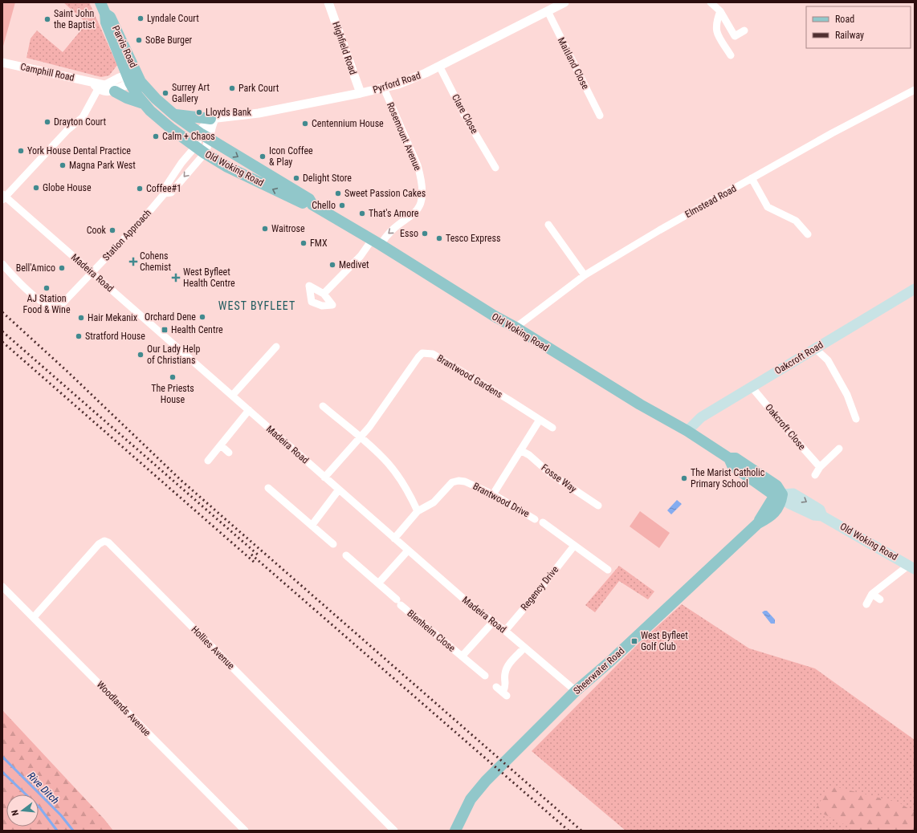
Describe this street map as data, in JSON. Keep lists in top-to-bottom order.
{
  "streets": {
    "main road": [
      "Parvis Road",
      "Old Woking Road",
      "Oakcroft Road",
      "Sheerwater Road"
    ],
    "street": [
      "Highfield Road",
      "Maitland Close",
      "Camphill Road",
      "Pyrford Road",
      "Clare Close",
      "Rosemount Avenue",
      "Elmstead Road",
      "Station Approach",
      "Madeira Road",
      "Brantwood Gardens",
      "Oakcroft Close",
      "Fosse Way",
      "Brantwood Drive",
      "Regency Drive",
      "Blenheim Close",
      "Hollies Avenue",
      "Woodlands Avenue"
    ]
  },
  "crossings": [
    ["Parvis Road", "Camphill Road"],
    ["Parvis Road", "Old Woking Road"],
    ["Highfield Road", "Pyrford Road"],
    ["Maitland Close", "Pyrford Road"],
    ["Camphill Road", "Old Woking Road"],
    ["Pyrford Road", "Clare Close"],
    ["Pyrford Road", "Rosemount Avenue"],
    ["Rosemount Avenue", "Old Woking Road"],
    ["Old Woking Road", "Elmstead Road"],
    ["Old Woking Road", "Station Approach"],
    ["Old Woking Road", "Oakcroft Road"],
    ["Old Woking Road", "Sheerwater Road"],
    ["Station Approach", "Madeira Road"],
    ["Madeira Road", "Brantwood Gardens"],
    ["Madeira Road", "Brantwood Drive"],
    ["Madeira Road", "Regency Drive"],
    ["Madeira Road", "Blenheim Close"],
    ["Madeira Road", "Sheerwater Road"],
    ["Oakcroft Road", "Oakcroft Close"],
    ["Hollies Avenue", "Woodlands Avenue"]
  ],
  "one_way": ["Rosemount Avenue"],
  "districts": ["WEST BYFLEET"],
  "water": ["Rive Ditch"],
  "places": {
    "other": [
      "Lyndale Court",
      "Saint John the Baptist",
      "SoBe Burger",
      "Park Court",
      "Surrey Art Gallery",
      "Lloyds Bank",
      "Drayton Court",
      "Centennium House",
      "Calm + Chaos",
      "York House Dental Practice",
      "Icon Coffee & Play",
      "Magna Park West",
      "Delight Store",
      "Globe House",
      "Coffee#1",
      "Sweet Passion Cakes",
      "Chello",
      "That's Amore",
      "Waitrose",
      "Cook",
      "Esso",
      "Tesco Express",
      "FMX",
      "Medivet",
      "Bell'Amico",
      "AJ Station Food & Wine",
      "Orchard Dene",
      "Hair Mekanix",
      "Stratford House",
      "Our Lady Help of Christians",
      "The Priests House",
      "The Marist Catholic Primary School"
    ],
    "health": ["Cohens Chemist", "West Byfleet Health Centre"],
    "transit": ["Health Centre", "West Byfleet Golf Club"]
  },
  "legend": ["Road", "Railway"],
  "north": "left"
}
